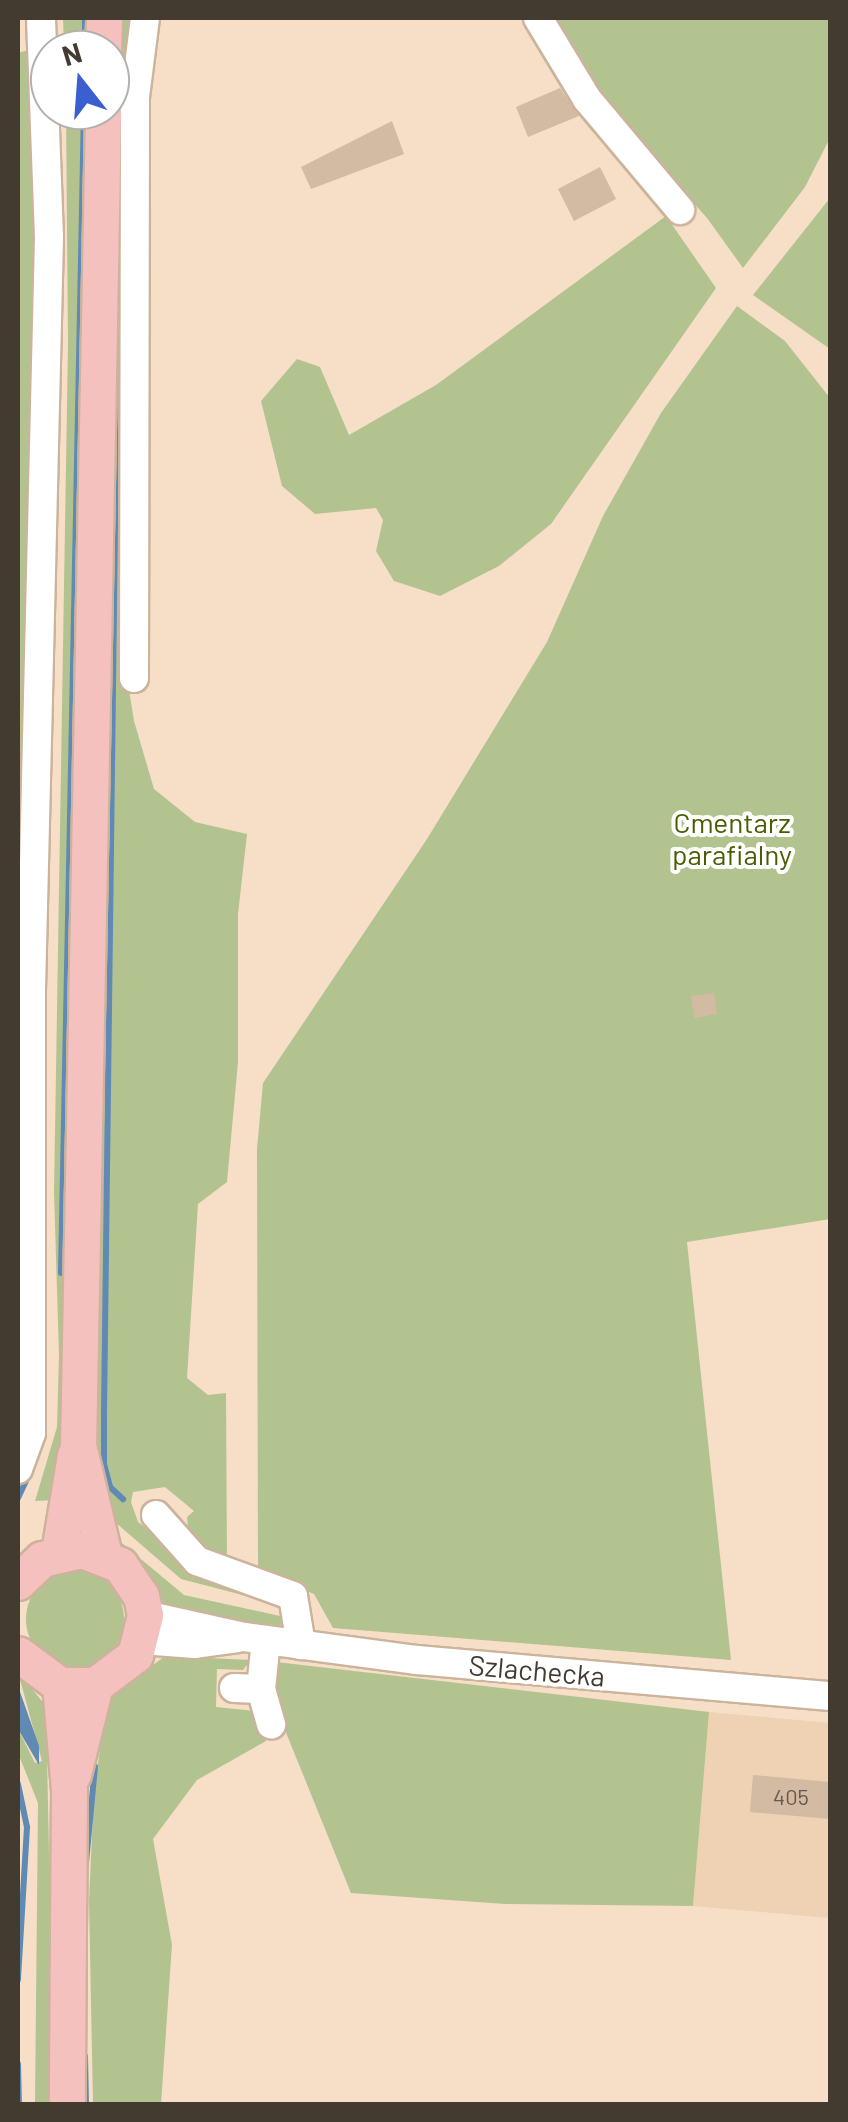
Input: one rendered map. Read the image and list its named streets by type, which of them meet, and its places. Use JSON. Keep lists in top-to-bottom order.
{
  "streets": {
    "street": ["Szlachecka"]
  },
  "parks": ["Cmentarz parafialny"],
  "house_numbers": ["405"],
  "north": "top"
}
